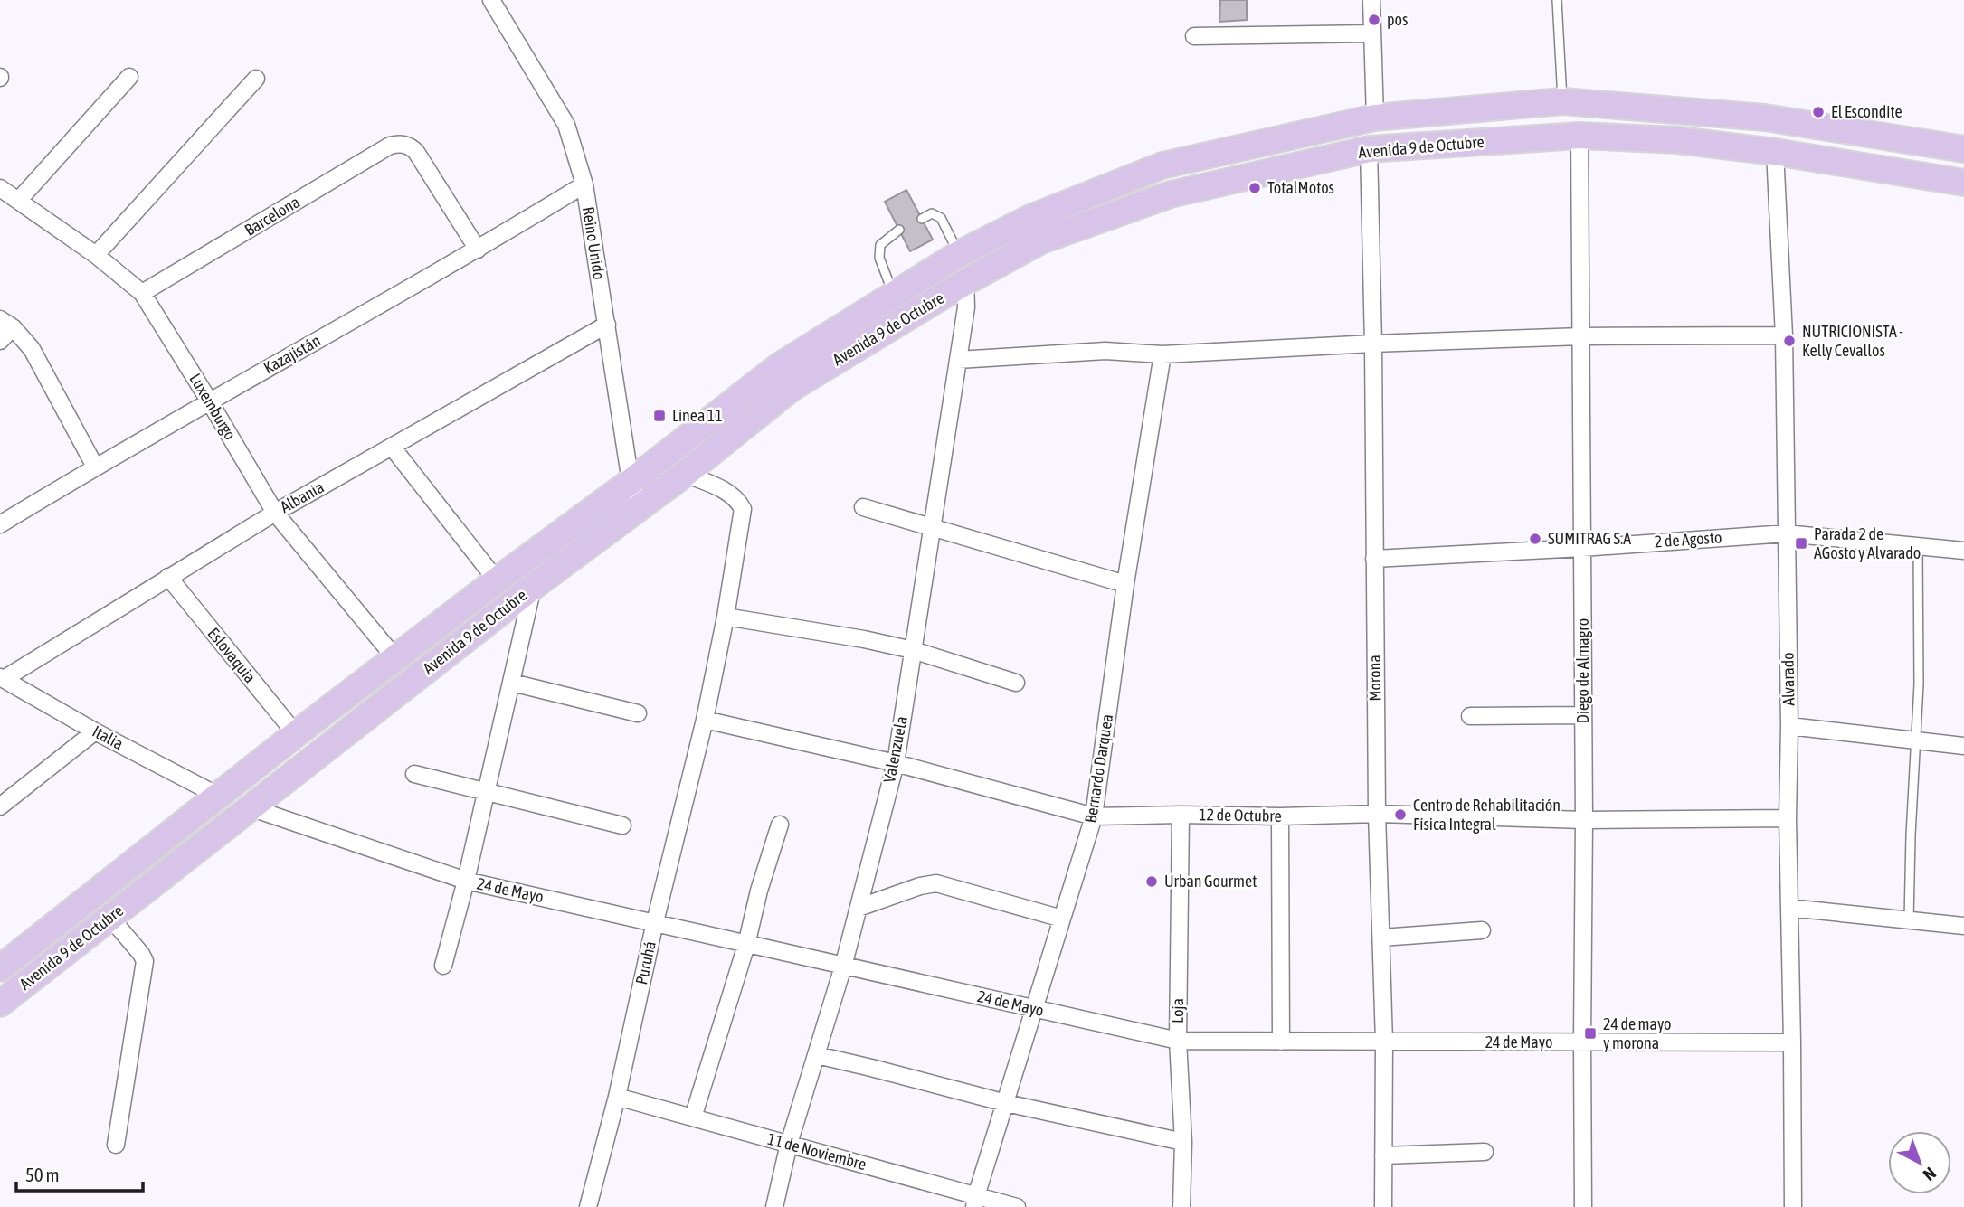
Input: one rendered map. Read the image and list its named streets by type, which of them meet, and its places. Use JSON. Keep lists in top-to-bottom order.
{
  "streets": {
    "main road": ["Avenida 9 de Octubre"],
    "street": [
      "Barcelona",
      "Reino Unido",
      "Kazajistán",
      "Luxemburgo",
      "Albania",
      "2 de Agosto",
      "Eslovaquia",
      "Diego de Almagro",
      "Morona",
      "Alvarado",
      "Italia",
      "Valenzuela",
      "Bernardo Darquea",
      "12 de Octubre",
      "24 de Mayo",
      "Puruhá",
      "Loja",
      "11 de Noviembre"
    ]
  },
  "crossings": [
    ["Avenida 9 de Octubre", "Reino Unido"],
    ["Avenida 9 de Octubre", "Luxemburgo"],
    ["Avenida 9 de Octubre", "Eslovaquia"],
    ["Avenida 9 de Octubre", "Diego de Almagro"],
    ["Avenida 9 de Octubre", "Morona"],
    ["Avenida 9 de Octubre", "Alvarado"],
    ["Avenida 9 de Octubre", "Italia"],
    ["Avenida 9 de Octubre", "Valenzuela"],
    ["Avenida 9 de Octubre", "24 de Mayo"],
    ["Avenida 9 de Octubre", "Puruhá"],
    ["Barcelona", "Kazajistán"],
    ["Barcelona", "Luxemburgo"],
    ["Reino Unido", "Kazajistán"],
    ["Reino Unido", "Albania"],
    ["Kazajistán", "Luxemburgo"],
    ["Luxemburgo", "Albania"],
    ["Albania", "Eslovaquia"],
    ["Albania", "Italia"],
    ["2 de Agosto", "Diego de Almagro"],
    ["2 de Agosto", "Morona"],
    ["2 de Agosto", "Alvarado"],
    ["Diego de Almagro", "12 de Octubre"],
    ["Diego de Almagro", "24 de Mayo"],
    ["Morona", "12 de Octubre"],
    ["Morona", "24 de Mayo"],
    ["Alvarado", "12 de Octubre"],
    ["Alvarado", "24 de Mayo"],
    ["Valenzuela", "12 de Octubre"],
    ["Valenzuela", "24 de Mayo"],
    ["Valenzuela", "11 de Noviembre"],
    ["Bernardo Darquea", "12 de Octubre"],
    ["Bernardo Darquea", "24 de Mayo"],
    ["Bernardo Darquea", "11 de Noviembre"],
    ["12 de Octubre", "Puruhá"],
    ["12 de Octubre", "Loja"],
    ["24 de Mayo", "Puruhá"],
    ["24 de Mayo", "Loja"],
    ["Puruhá", "11 de Noviembre"]
  ],
  "places": {
    "other": [
      "pos",
      "El Escondite",
      "TotalMotos",
      "NUTRICIONISTA - Kelly Cevallos",
      "SUMITRAG S.A",
      "Centro de Rehabilitación Física Integral",
      "Urban Gourmet"
    ],
    "transit": ["Linea 11", "Parada 2 de AGosto y Alvarado", "24 de mayo y morona"]
  },
  "scale_bar": "50 m",
  "north": "bottom right"
}
